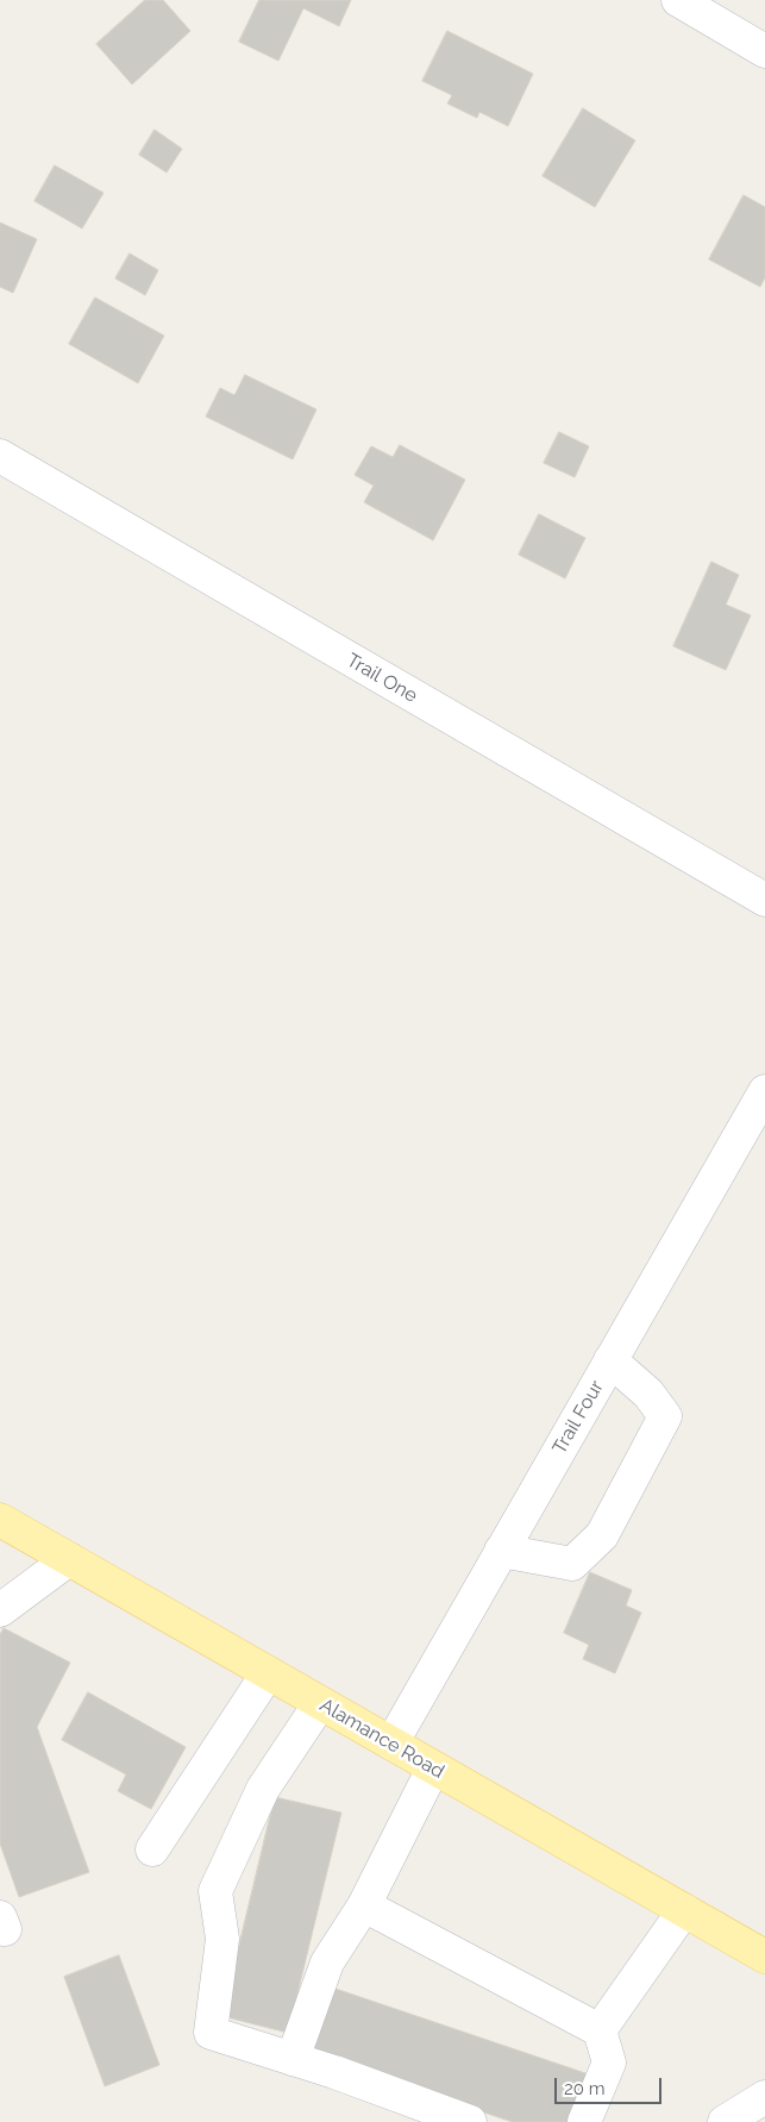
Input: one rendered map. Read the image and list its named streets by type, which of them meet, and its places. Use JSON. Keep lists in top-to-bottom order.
{
  "streets": {
    "main road": ["Alamance Road"],
    "street": ["Trail One", "Trail Four"]
  },
  "crossings": [
    ["Trail Four", "Alamance Road"]
  ],
  "scale_bar": "20 m"
}
